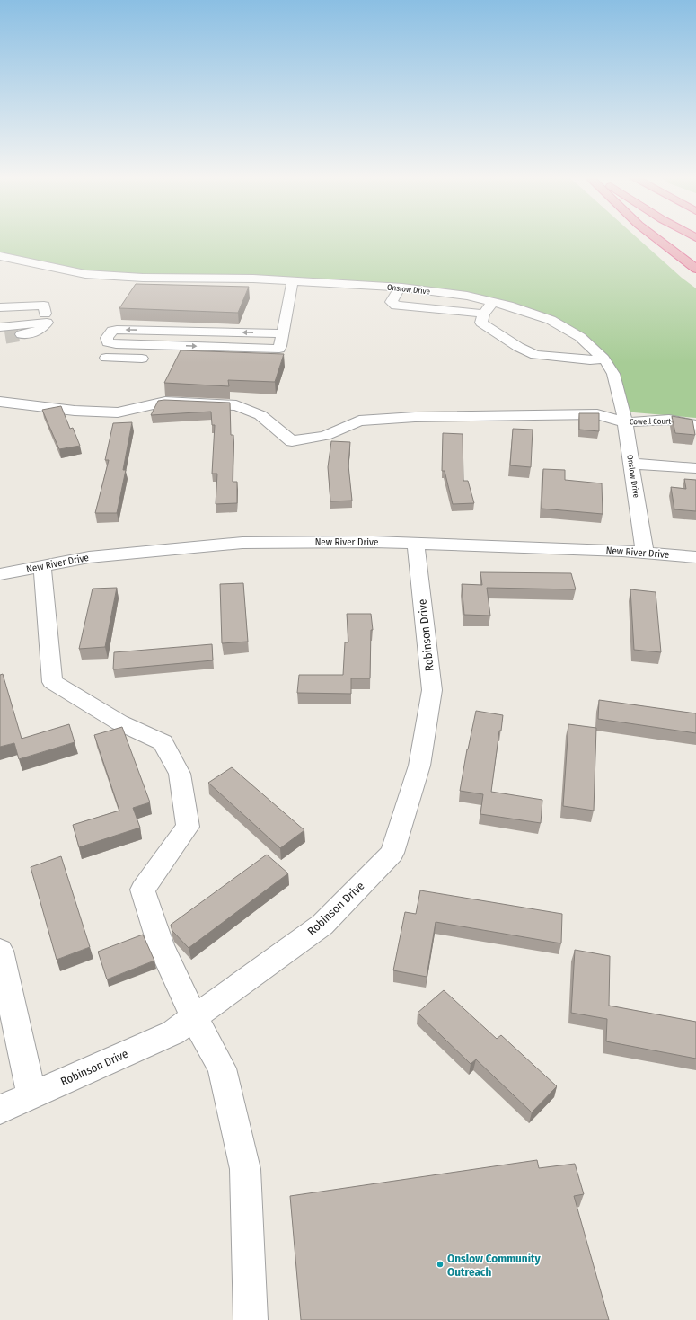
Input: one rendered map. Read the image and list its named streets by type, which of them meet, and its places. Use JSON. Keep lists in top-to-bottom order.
{
  "streets": {
    "street": [
      "Onslow Drive",
      "Cowell Court",
      "New River Drive",
      "Robinson Drive"
    ]
  },
  "crossings": [
    ["Onslow Drive", "Cowell Court"],
    ["Onslow Drive", "New River Drive"],
    ["New River Drive", "Robinson Drive"]
  ],
  "places": ["Onslow Community Outreach"]
}
